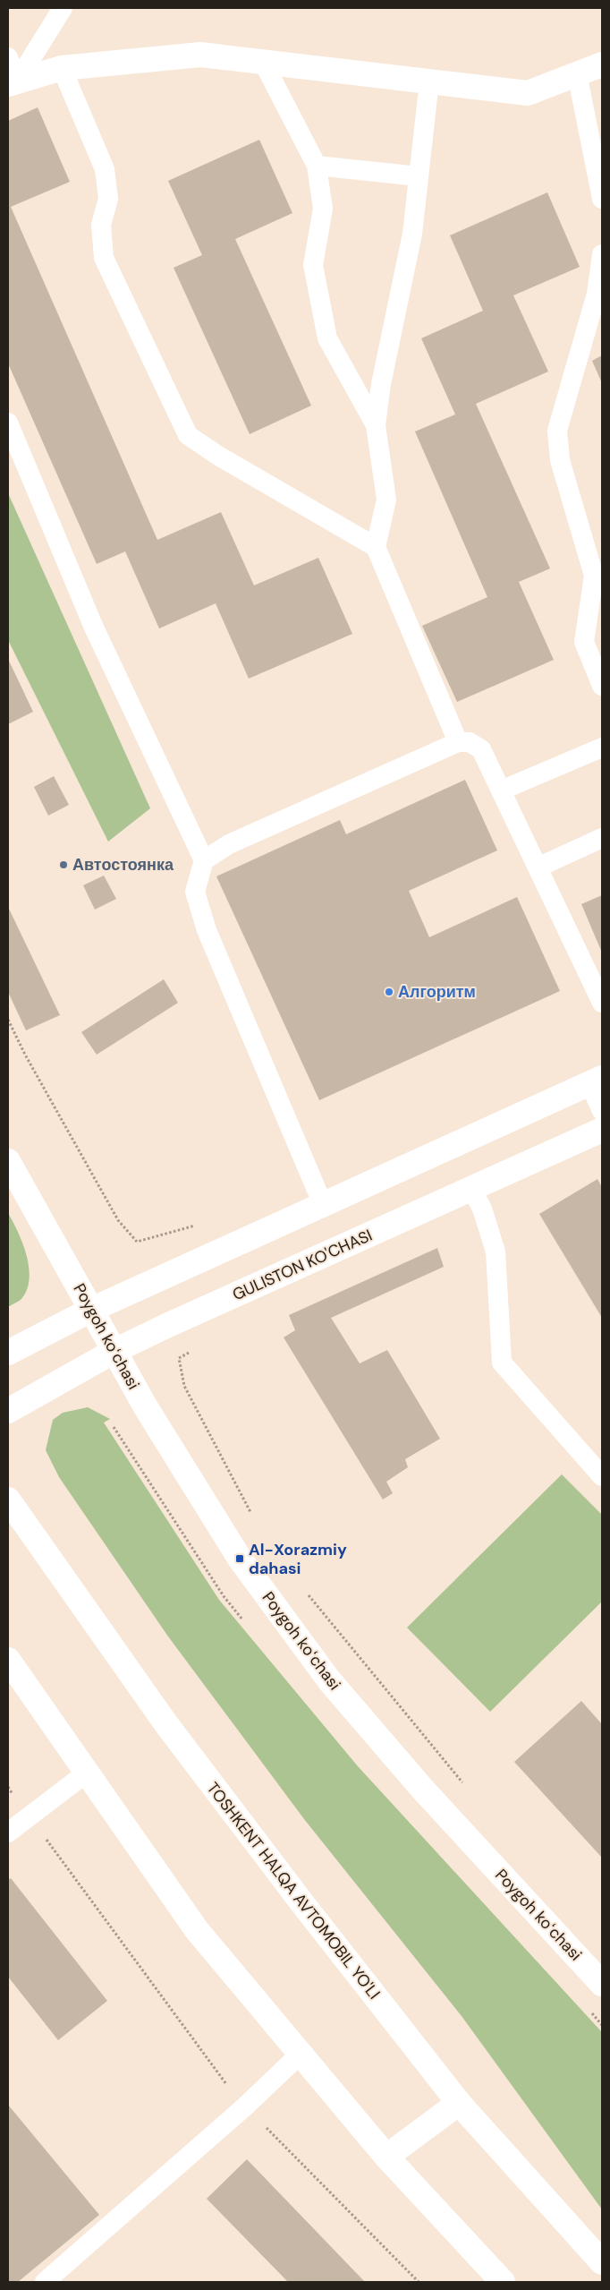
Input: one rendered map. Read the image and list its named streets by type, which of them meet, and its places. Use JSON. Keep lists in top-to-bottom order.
{
  "streets": {
    "main road": ["GULISTON KO'CHASI", "Poygoh koʻchasi", "TOSHKENT HALQA AVTOMOBIL YO'LI"]
  },
  "crossings": [
    ["GULISTON KO'CHASI", "Poygoh koʻchasi"]
  ],
  "places": {
    "other": ["Автостоянка", "Алгоритм"],
    "transit": ["Al-Xorazmiy dahasi"]
  }
}
